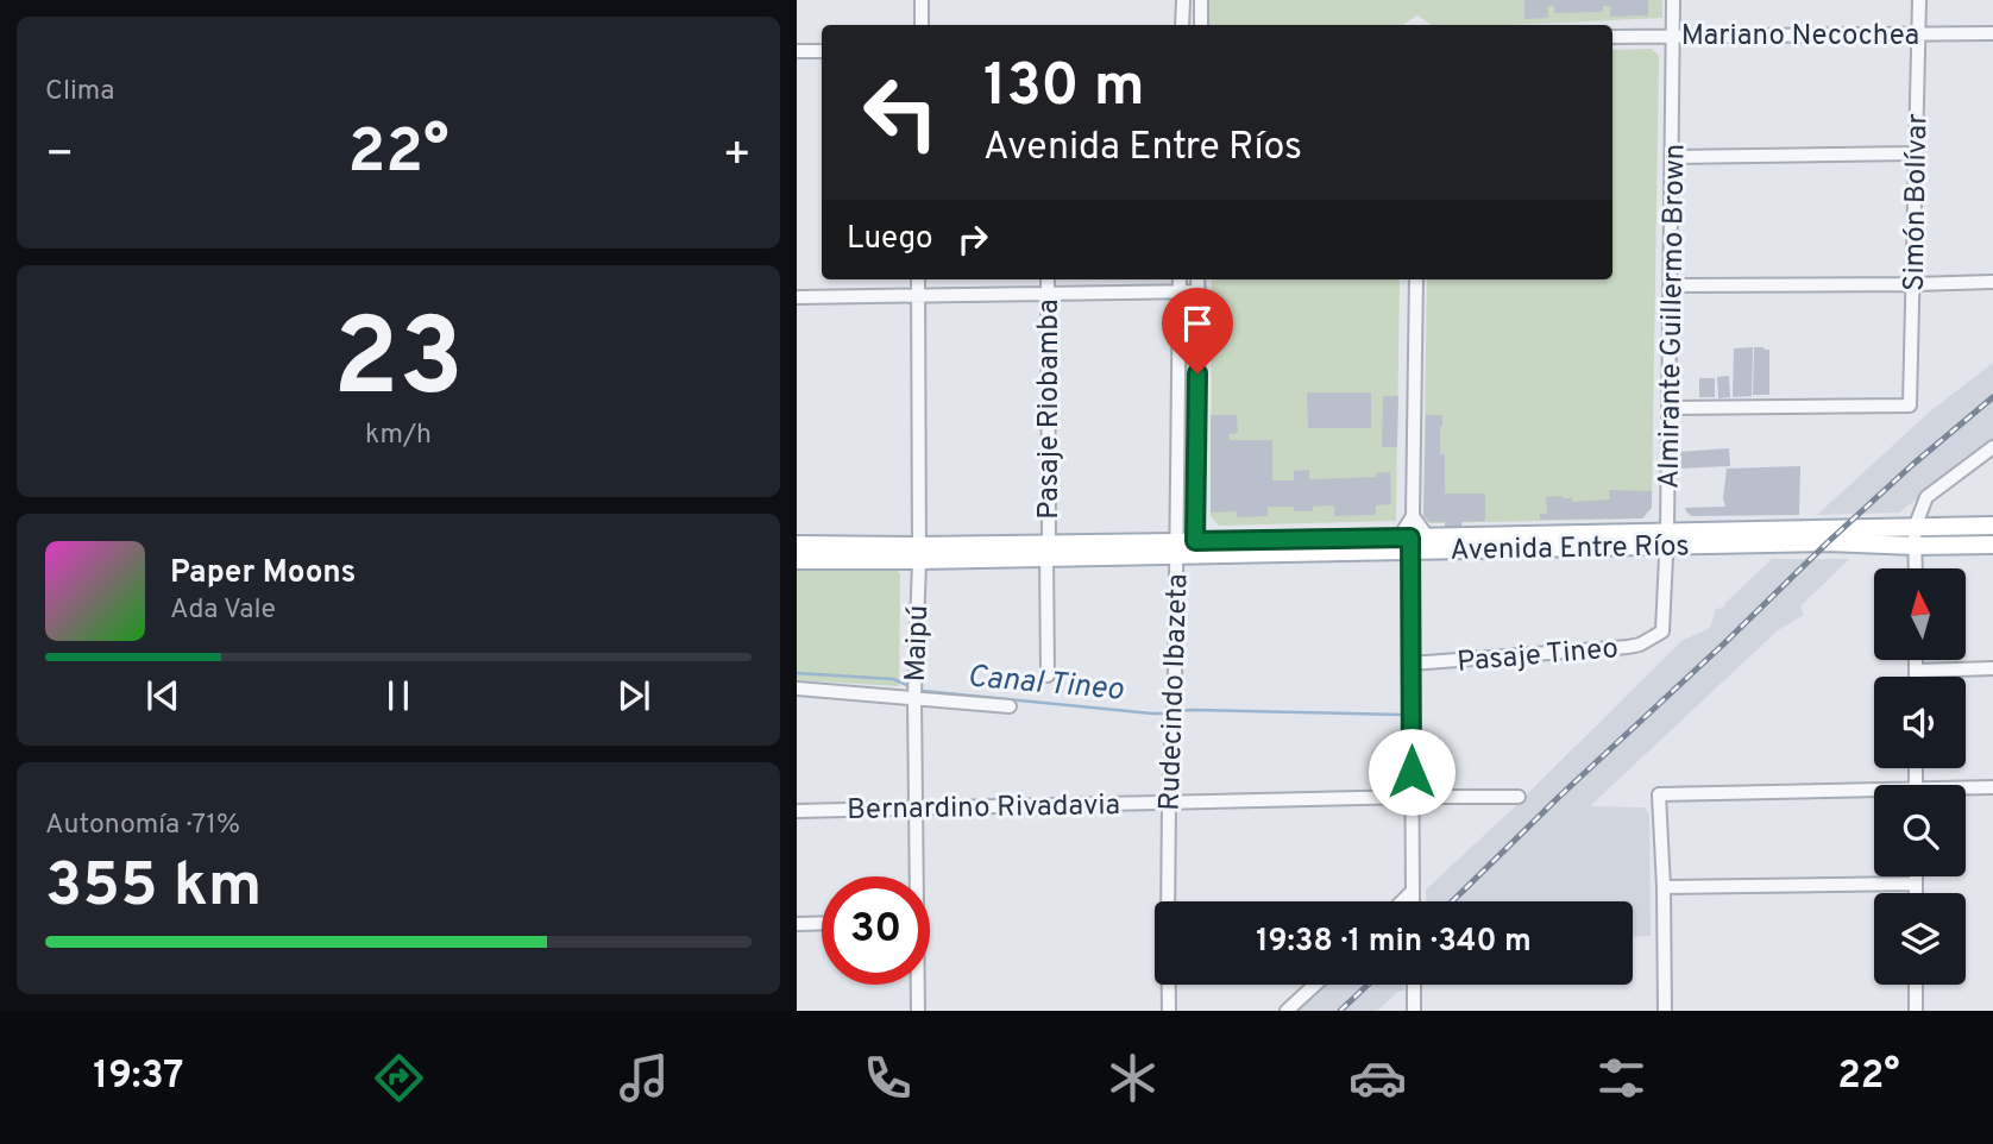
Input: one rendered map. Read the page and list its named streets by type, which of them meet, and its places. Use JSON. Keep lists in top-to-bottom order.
{
  "streets": {
    "main road": ["Avenida Entre Ríos"],
    "street": [
      "Mariano Necochea",
      "Simón Bolívar",
      "Almirante Guillermo Brown",
      "Pasaje Riobamba",
      "Maipú",
      "Pasaje Tineo",
      "Rudecindo Ibazeta",
      "Bernardino Rivadavia"
    ]
  },
  "crossings": [
    ["Mariano Necochea", "Simón Bolívar"],
    ["Mariano Necochea", "Almirante Guillermo Brown"],
    ["Simón Bolívar", "Almirante Guillermo Brown"],
    ["Almirante Guillermo Brown", "Avenida Entre Ríos"],
    ["Almirante Guillermo Brown", "Pasaje Tineo"],
    ["Pasaje Riobamba", "Avenida Entre Ríos"],
    ["Avenida Entre Ríos", "Maipú"],
    ["Avenida Entre Ríos", "Rudecindo Ibazeta"],
    ["Maipú", "Bernardino Rivadavia"],
    ["Rudecindo Ibazeta", "Bernardino Rivadavia"]
  ],
  "water": ["Canal Tineo"],
  "north": "top",
  "page": {
    "tile": [
      "Clima",
      ["23", "km/h"],
      ["Autonomía · 71%", "355 km"]
    ],
    "turn": ["130 m", "Avenida Entre Ríos"],
    "heat": ["−", "22°", "+"],
    "then": "Luego",
    "song": ["Paper Moons", "Ada Vale"],
    "limit": "30",
    "trip": "19:38 · 1 min · 340 m",
    "tabs": ["19:37", "22°"]
  }
}
